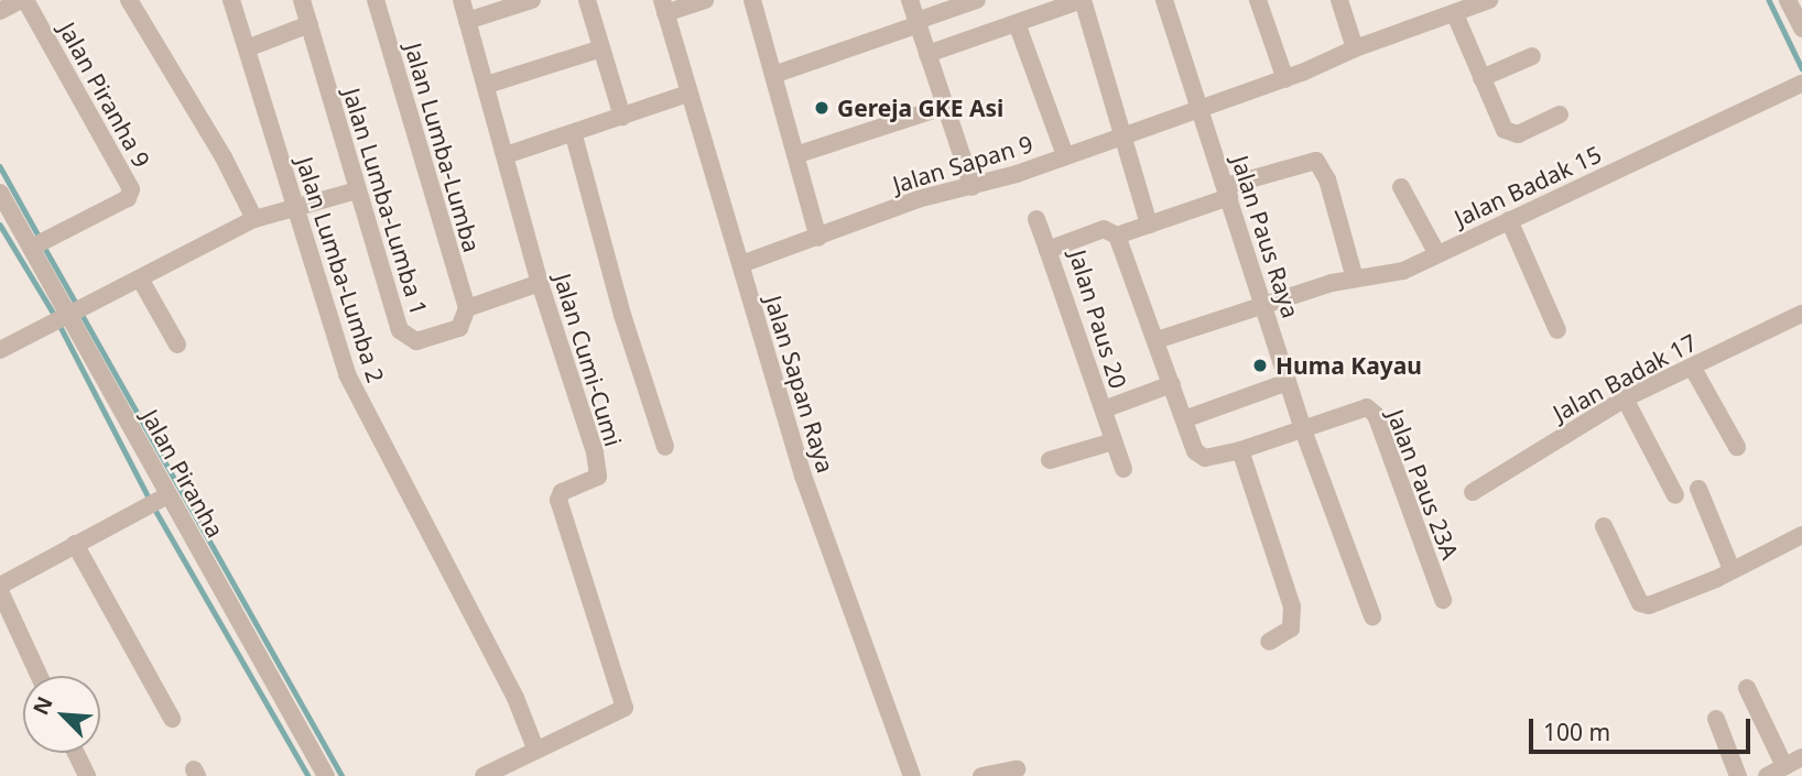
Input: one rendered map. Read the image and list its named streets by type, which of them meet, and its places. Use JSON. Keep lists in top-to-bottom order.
{
  "streets": {
    "street": [
      "Jalan Piranha 9",
      "Jalan Lumba-Lumba",
      "Jalan Sapan 9",
      "Jalan Badak 15",
      "Jalan Lumba-Lumba 1",
      "Jalan Paus Raya",
      "Jalan Lumba-Lumba 2",
      "Jalan Paus 20",
      "Jalan Cumi-Cumi",
      "Jalan Badak 17",
      "Jalan Sapan Raya",
      "Jalan Piranha",
      "Jalan Paus 23A"
    ]
  },
  "crossings": [
    ["Jalan Piranha 9", "Jalan Piranha"],
    ["Jalan Lumba-Lumba", "Jalan Lumba-Lumba 1"],
    ["Jalan Sapan 9", "Jalan Paus Raya"],
    ["Jalan Sapan 9", "Jalan Sapan Raya"],
    ["Jalan Badak 15", "Jalan Paus Raya"],
    ["Jalan Badak 15", "Jalan Paus 20"],
    ["Jalan Paus Raya", "Jalan Paus 20"],
    ["Jalan Paus Raya", "Jalan Paus 23A"],
    ["Jalan Lumba-Lumba 2", "Jalan Cumi-Cumi"],
    ["Jalan Paus 20", "Jalan Paus 23A"]
  ],
  "places": ["Gereja GKE Asi", "Huma Kayau"],
  "scale_bar": "100 m",
  "north": "top left"
}
